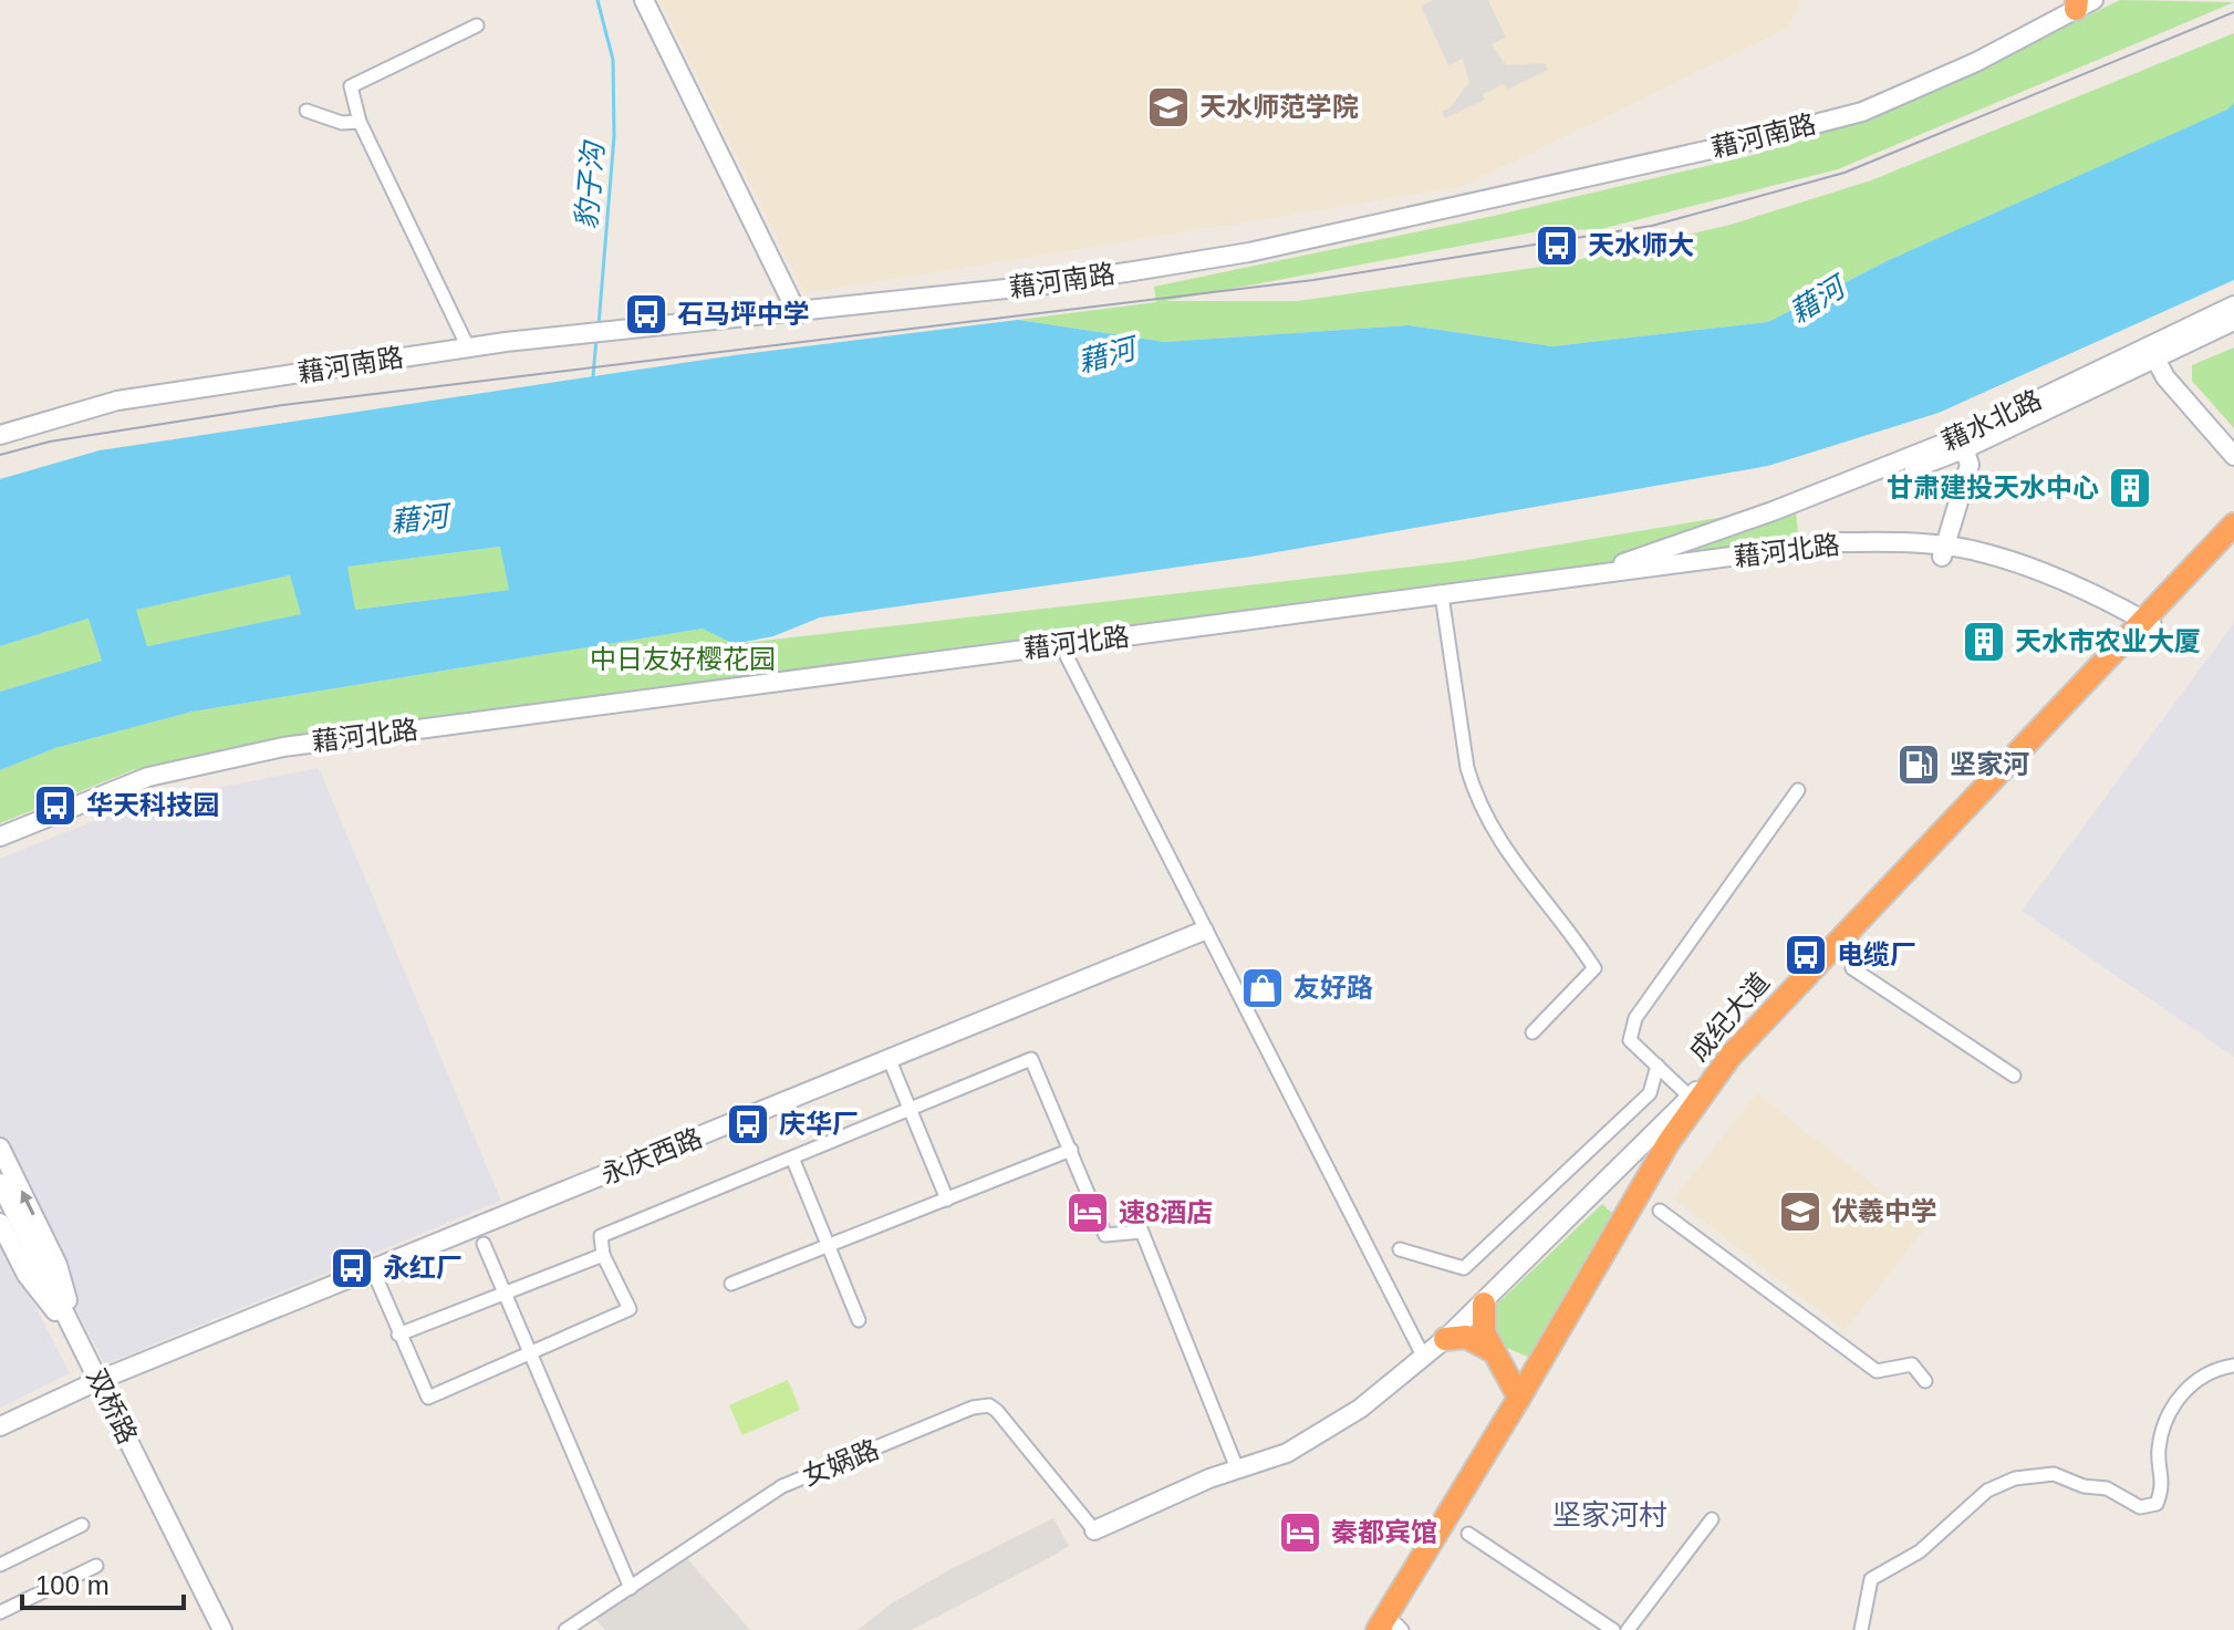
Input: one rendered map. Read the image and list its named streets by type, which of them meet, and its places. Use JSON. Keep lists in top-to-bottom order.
{
  "streets": {
    "highway": ["成纪大道"],
    "main road": [
      "藉河南路",
      "藉水北路",
      "藉河北路",
      "永庆西路",
      "双桥路"
    ],
    "street": ["女娲路"]
  },
  "crossings": [
    ["藉水北路", "藉河北路"],
    ["藉河北路", "成纪大道"],
    ["永庆西路", "双桥路"]
  ],
  "districts": ["坚家河村"],
  "water": ["豹子沟", "藉河"],
  "parks": ["中日友好樱花园"],
  "places": {
    "school or university": ["天水师范学院", "伏羲中学"],
    "bus stop": [
      "天水师大",
      "石马坪中学",
      "华天科技园",
      "电缆厂",
      "庆华厂",
      "永红厂"
    ],
    "building": ["甘肃建投天水中心", "天水市农业大厦"],
    "fuel station": ["坚家河"],
    "shop": ["友好路"],
    "hotel": ["速8酒店", "秦都宾馆"]
  },
  "scale_bar": "100 m"
}
